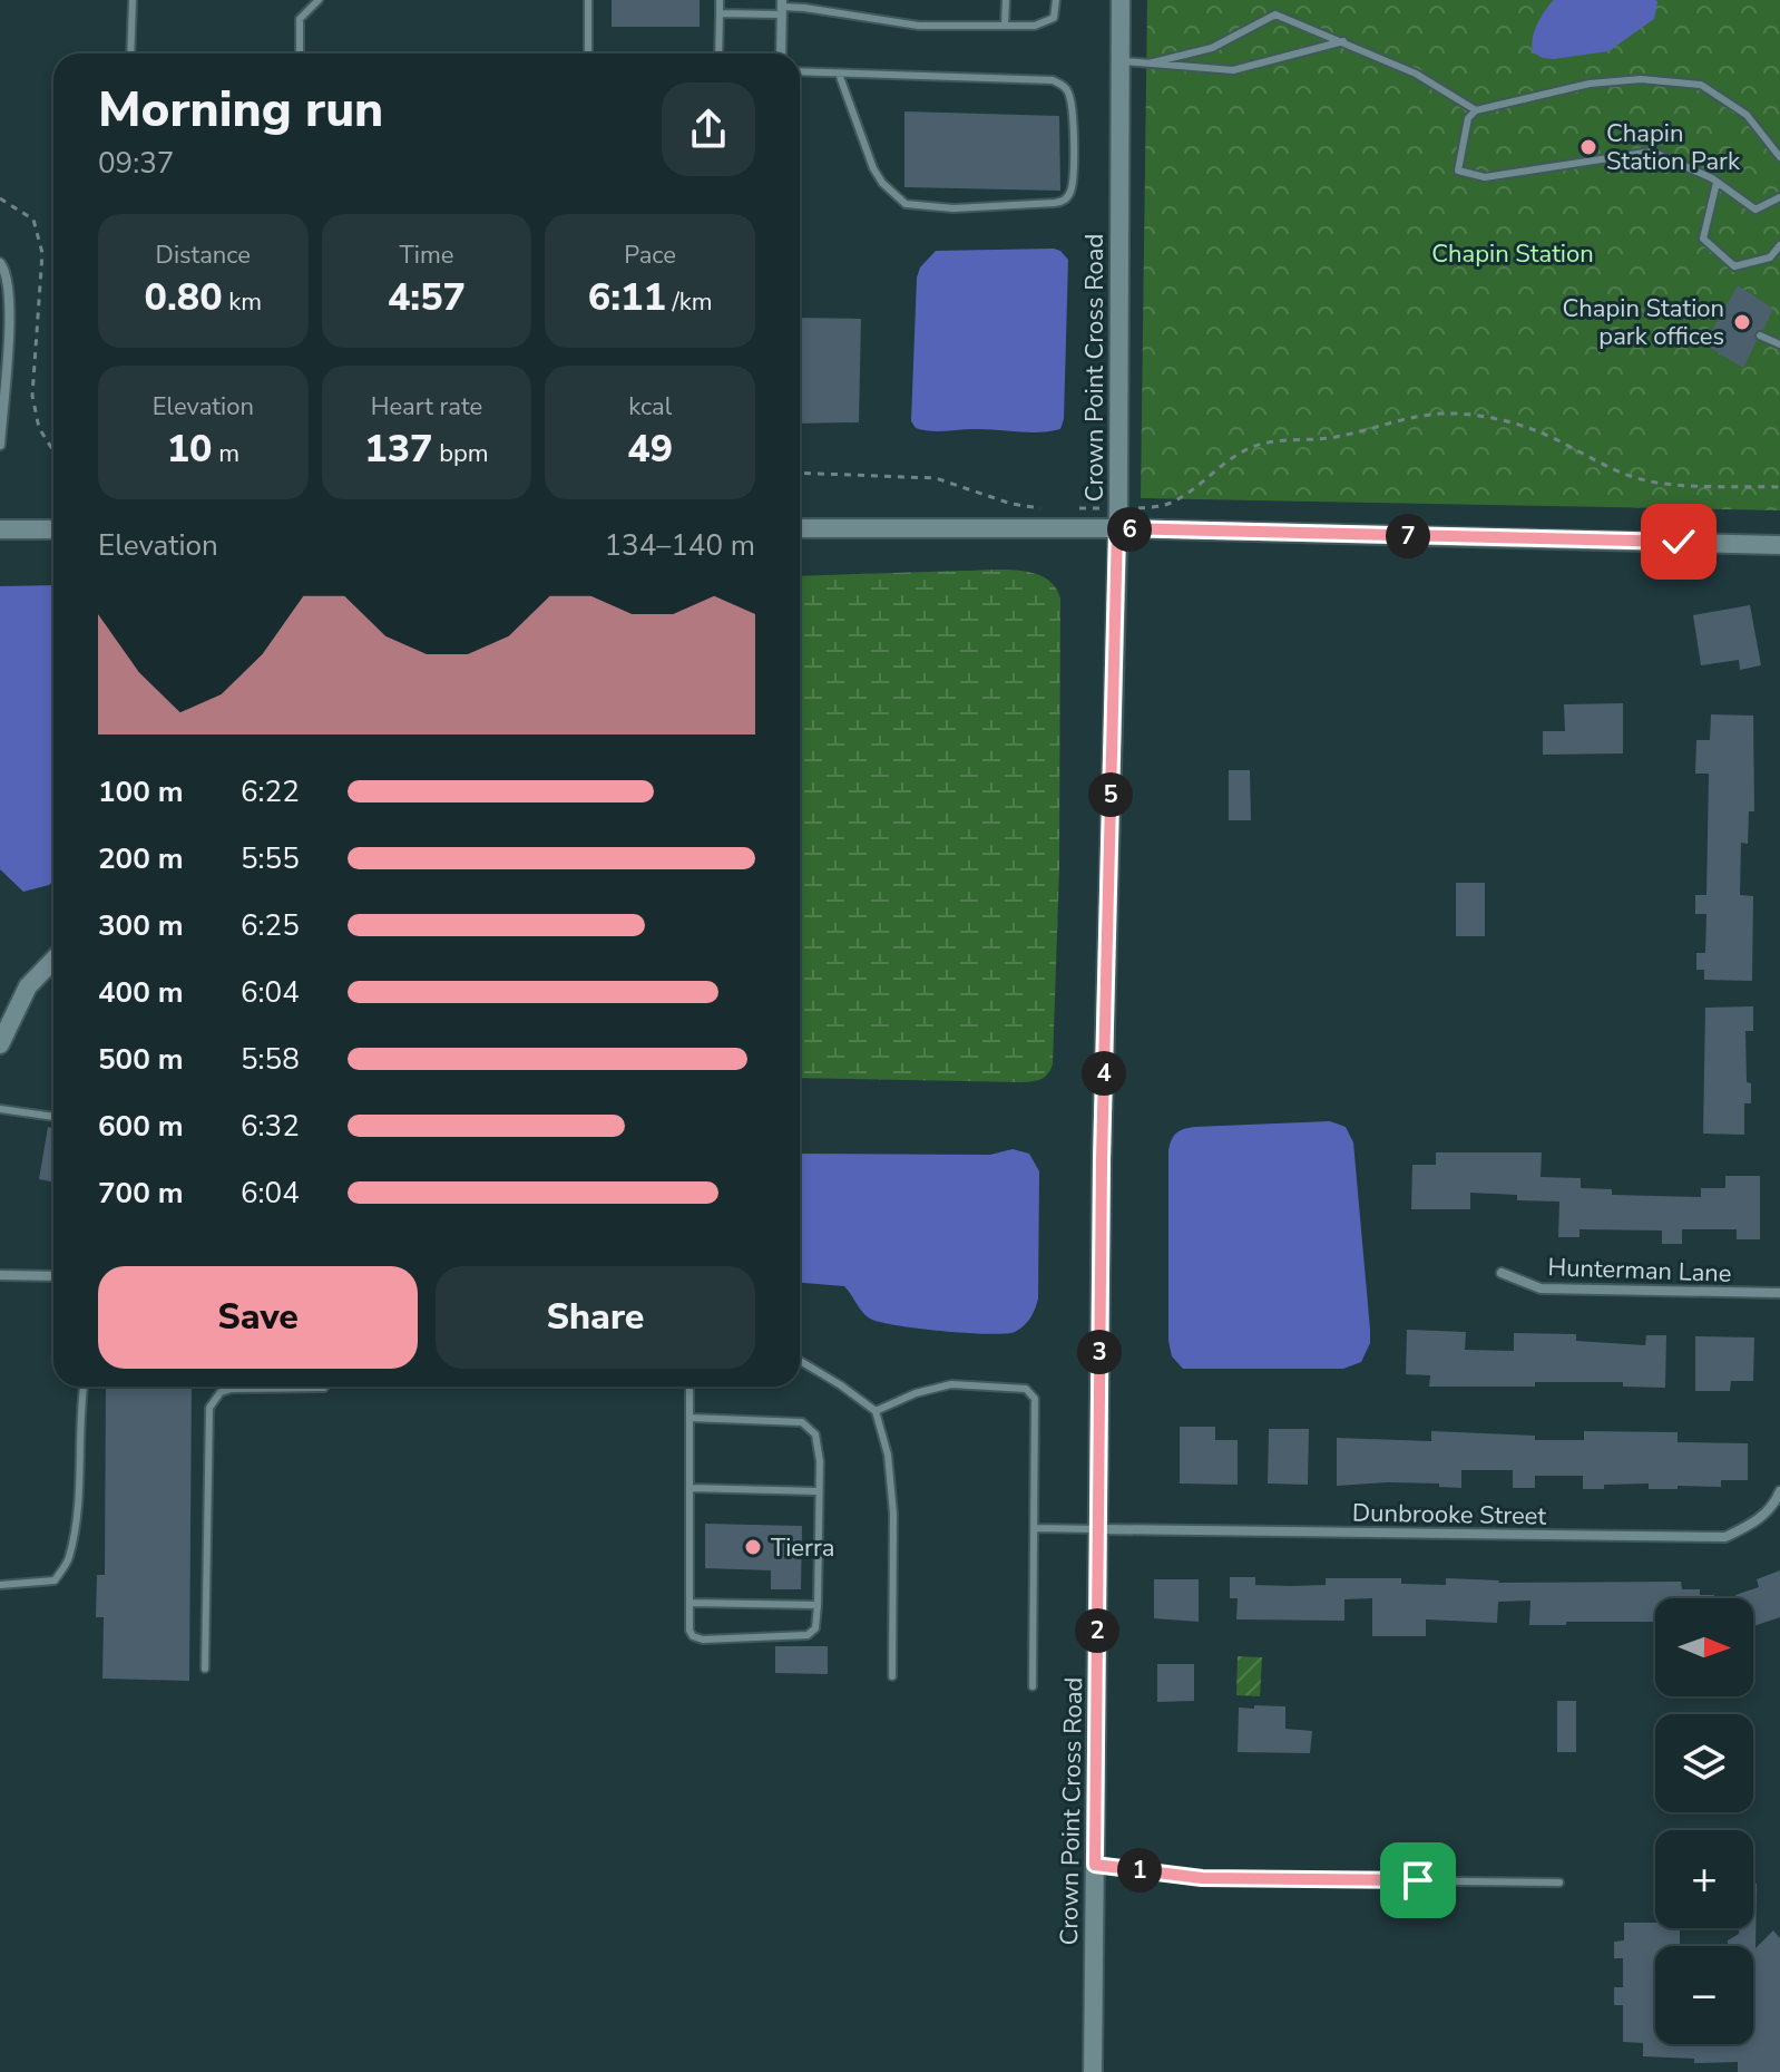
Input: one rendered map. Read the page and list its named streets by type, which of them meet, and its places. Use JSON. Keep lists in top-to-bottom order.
{
  "streets": {
    "street": ["Crown Point Cross Road", "Hunterman Lane", "Dunbrooke Street"]
  },
  "crossings": [
    ["Crown Point Cross Road", "Dunbrooke Street"]
  ],
  "parks": ["Chapin Station"],
  "places": ["Chapin Station Park", "Chapin Station park offices", "Tierra"],
  "north": "right",
  "page": {
    "heading": ["Morning run", "09:37"],
    "stats": [
      ["Distance", "0.80 km"],
      ["Time", "4:57"],
      ["Pace", "6:11 /km"],
      ["Elevation", "10 m"],
      ["Heart rate", "137 bpm"],
      ["kcal", "49"]
    ],
    "pins": [
      "6",
      "7",
      "5",
      "4",
      "3",
      "2",
      "1"
    ],
    "chart": ["Elevation", "134–140 m"],
    "list": [
      {
        "name": "100 m",
        "note": "6:22"
      },
      {
        "name": "200 m",
        "note": "5:55"
      },
      {
        "name": "300 m",
        "note": "6:25"
      },
      {
        "name": "400 m",
        "note": "6:04"
      },
      {
        "name": "500 m",
        "note": "5:58"
      },
      {
        "name": "600 m",
        "note": "6:32"
      },
      {
        "name": "700 m",
        "note": "6:04"
      }
    ],
    "buttons": ["Save", "Share"],
    "map_buttons": ["+", "−"]
  }
}
